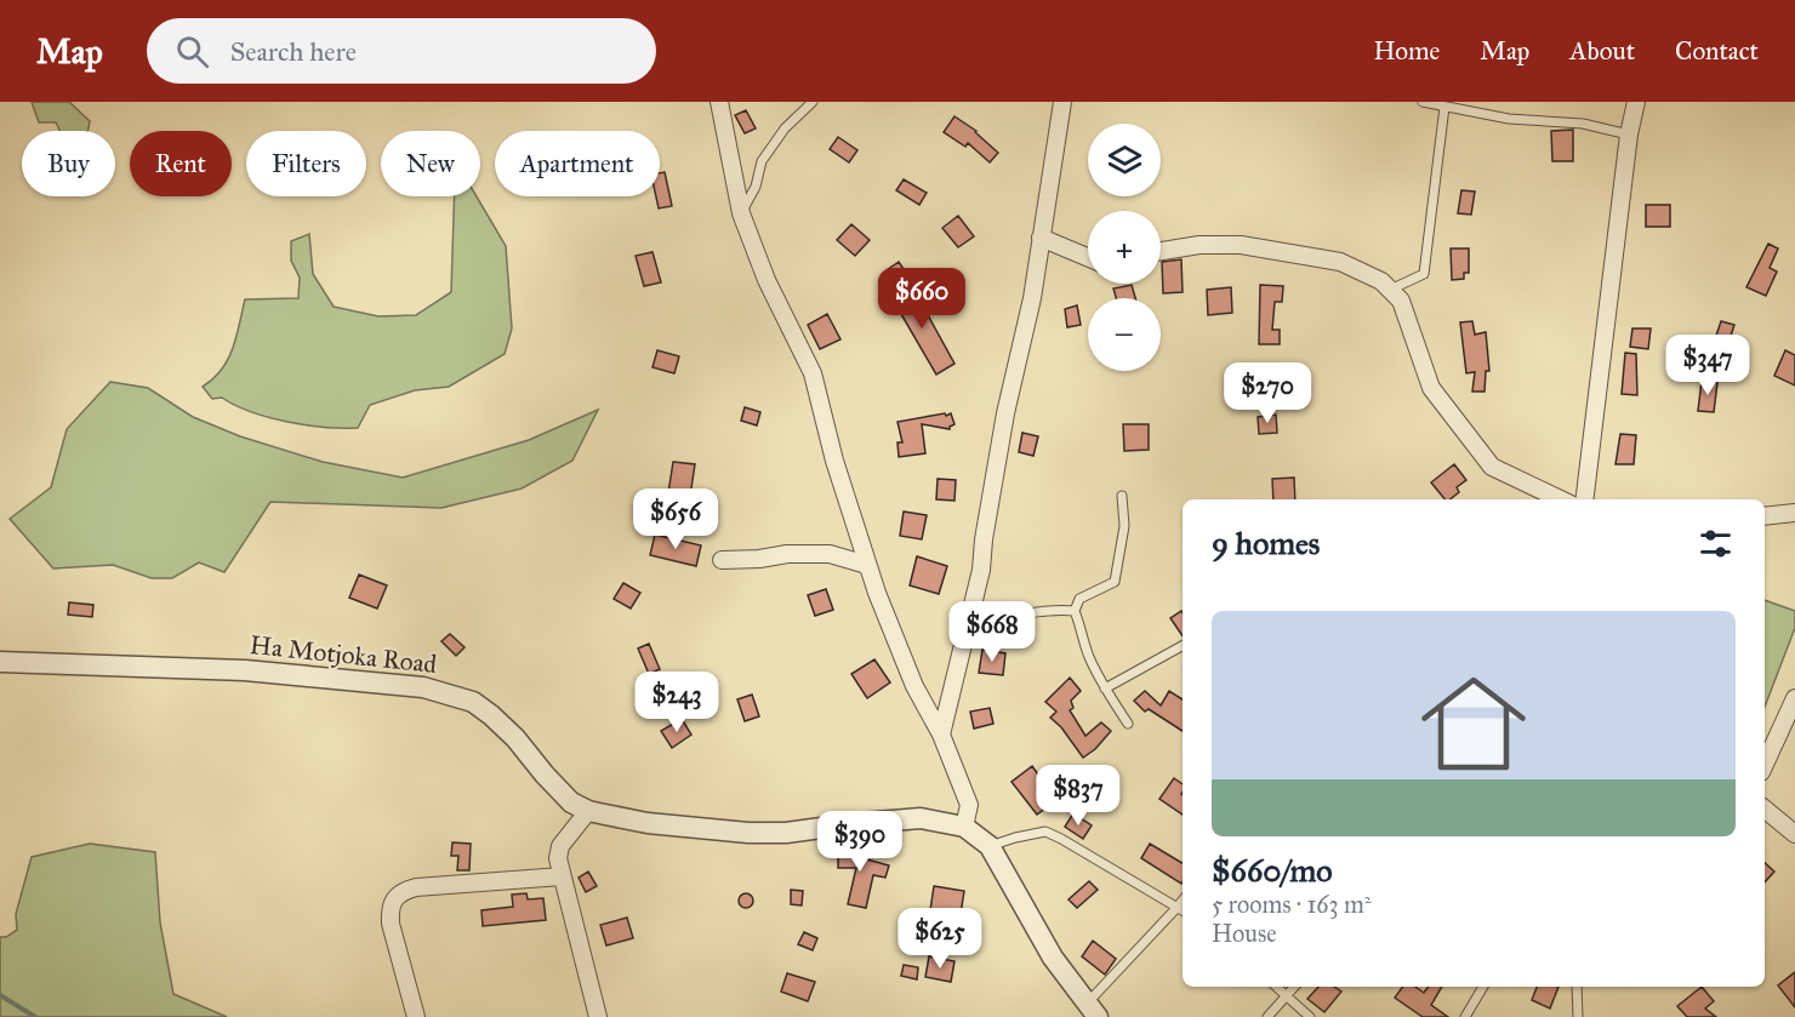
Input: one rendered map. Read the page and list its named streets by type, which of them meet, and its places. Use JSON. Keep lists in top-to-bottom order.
{
  "streets": {
    "street": ["Ha Motjoka Road"]
  },
  "page": {
    "header": "Map",
    "search": "Search here",
    "nav": [
      "Home",
      "Map",
      "About",
      "Contact"
    ],
    "map_buttons": ["+", "−"],
    "chip": [
      "Buy",
      "Rent",
      "Filters",
      "New",
      "Apartment"
    ],
    "price": [
      "$660",
      "$347",
      "$270",
      "$656",
      "$668",
      "$243",
      "$837",
      "$390",
      "$625"
    ],
    "heading": "9 homes",
    "list": [
      {
        "name": "$660/mo",
        "note": "5 rooms · 163 m² · House"
      }
    ]
  }
}
